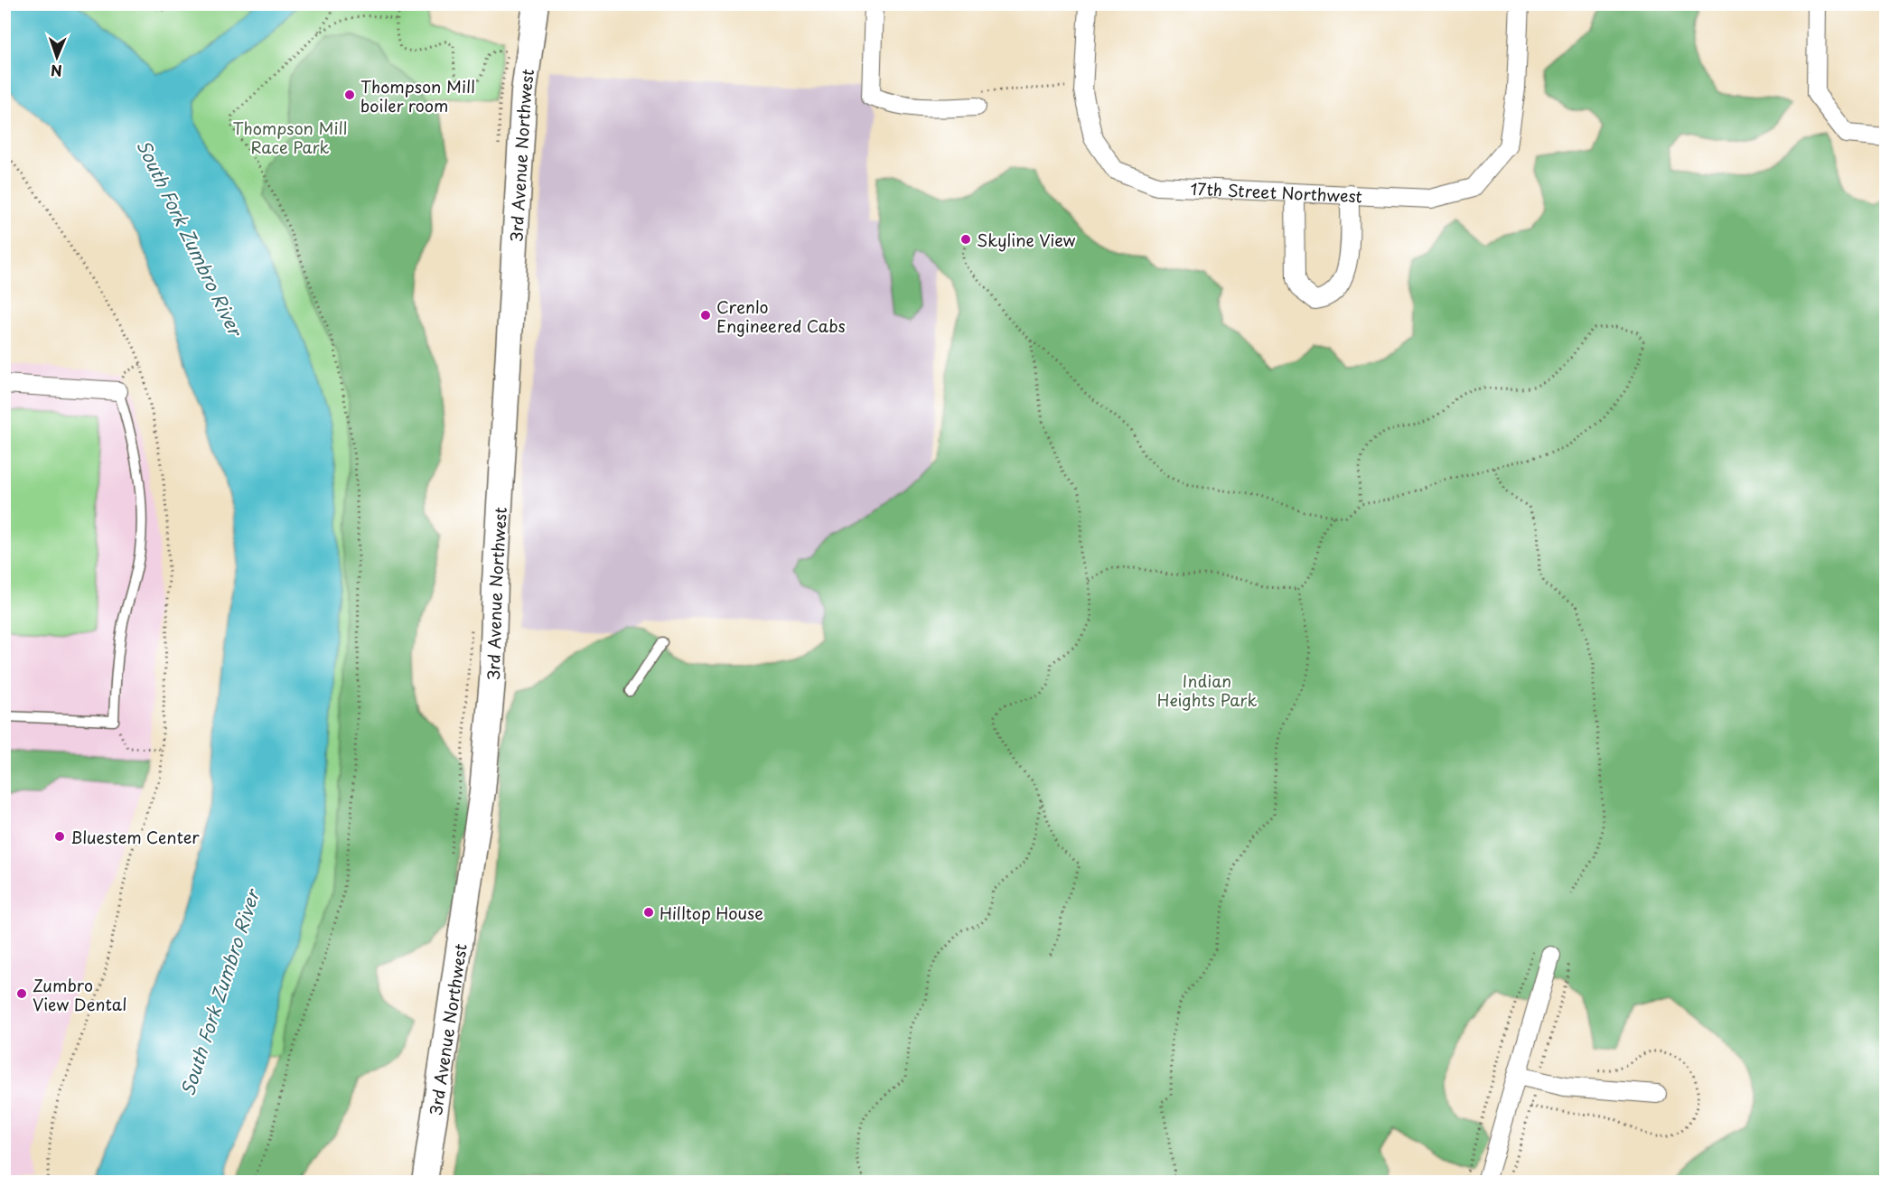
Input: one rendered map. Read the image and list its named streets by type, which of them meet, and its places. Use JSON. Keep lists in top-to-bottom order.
{
  "streets": {
    "main road": ["3rd Avenue Northwest"],
    "street": ["17th Street Northwest"]
  },
  "water": ["South Fork Zumbro River"],
  "parks": ["Thompson Mill Race Park", "Indian Heights Park"],
  "places": [
    "Thompson Mill boiler room",
    "Skyline View",
    "Crenlo Engineered Cabs",
    "Bluestem Center",
    "Hilltop House",
    "Zumbro View Dental"
  ],
  "north": "bottom"
}
